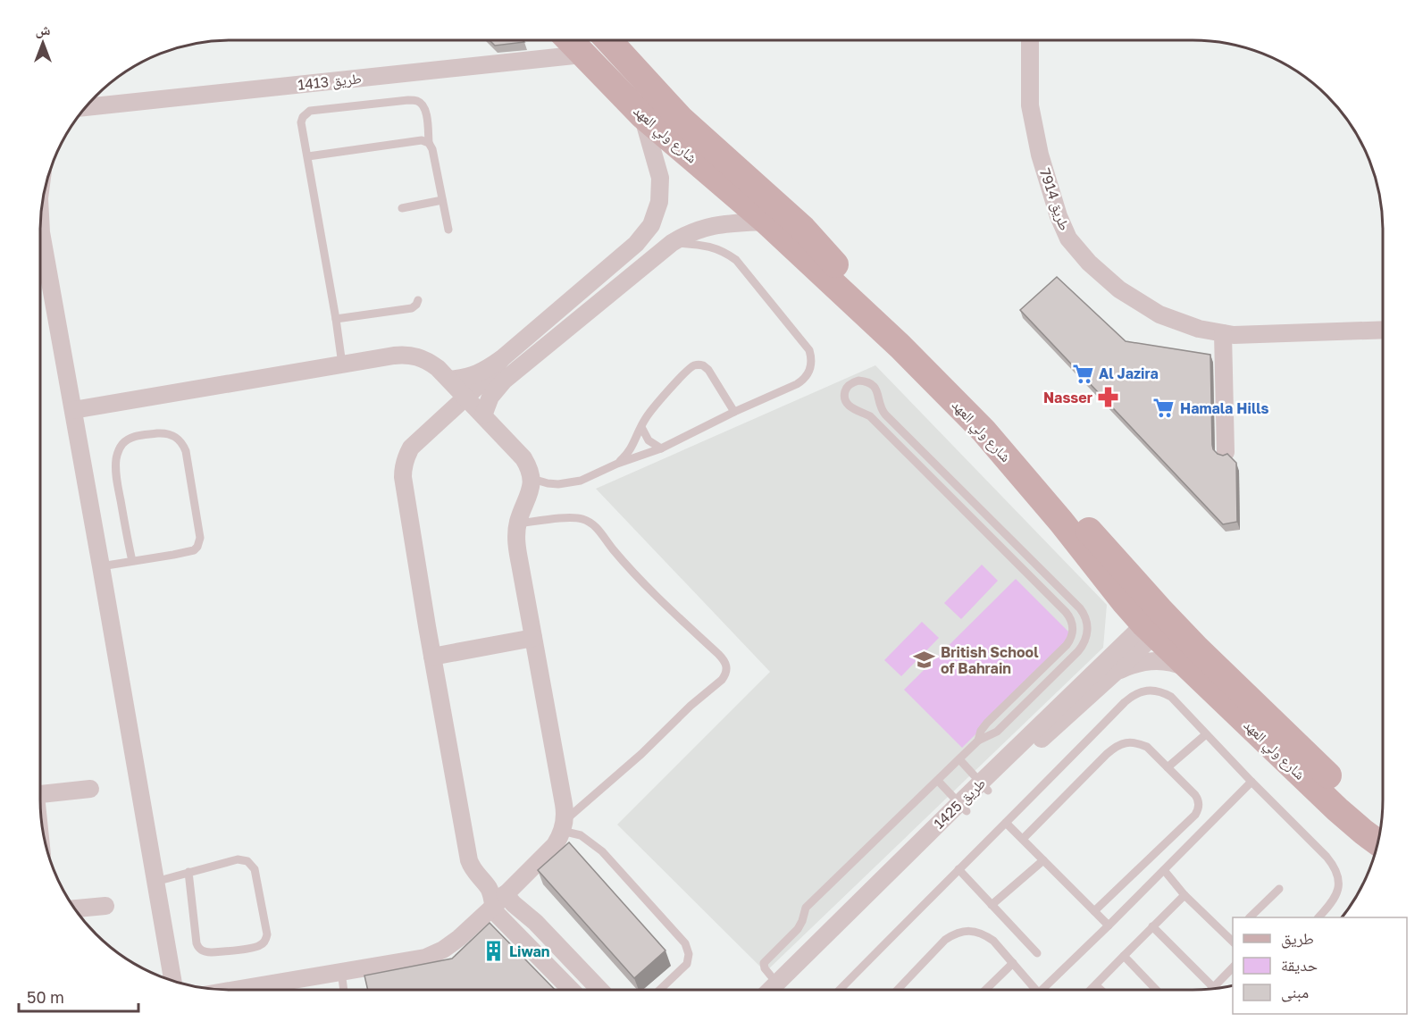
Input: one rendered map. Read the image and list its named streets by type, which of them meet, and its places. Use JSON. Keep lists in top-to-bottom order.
{
  "streets": {
    "main road": ["شارع ولي العهد"],
    "street": ["طريق 1413", "طريق 7914", "طريق 1425"]
  },
  "crossings": [
    ["طريق 1413", "شارع ولي العهد"],
    ["شارع ولي العهد", "طريق 1425"]
  ],
  "places": {
    "supermarket": ["Al Jazira", "Hamala Hills"],
    "pharmacy": ["Nasser"],
    "school or university": ["British School of Bahrain"],
    "building": ["Liwan"]
  },
  "legend": ["طريق", "حديقة", "مبنى"],
  "scale_bar": "50 m",
  "north": "top"
}
